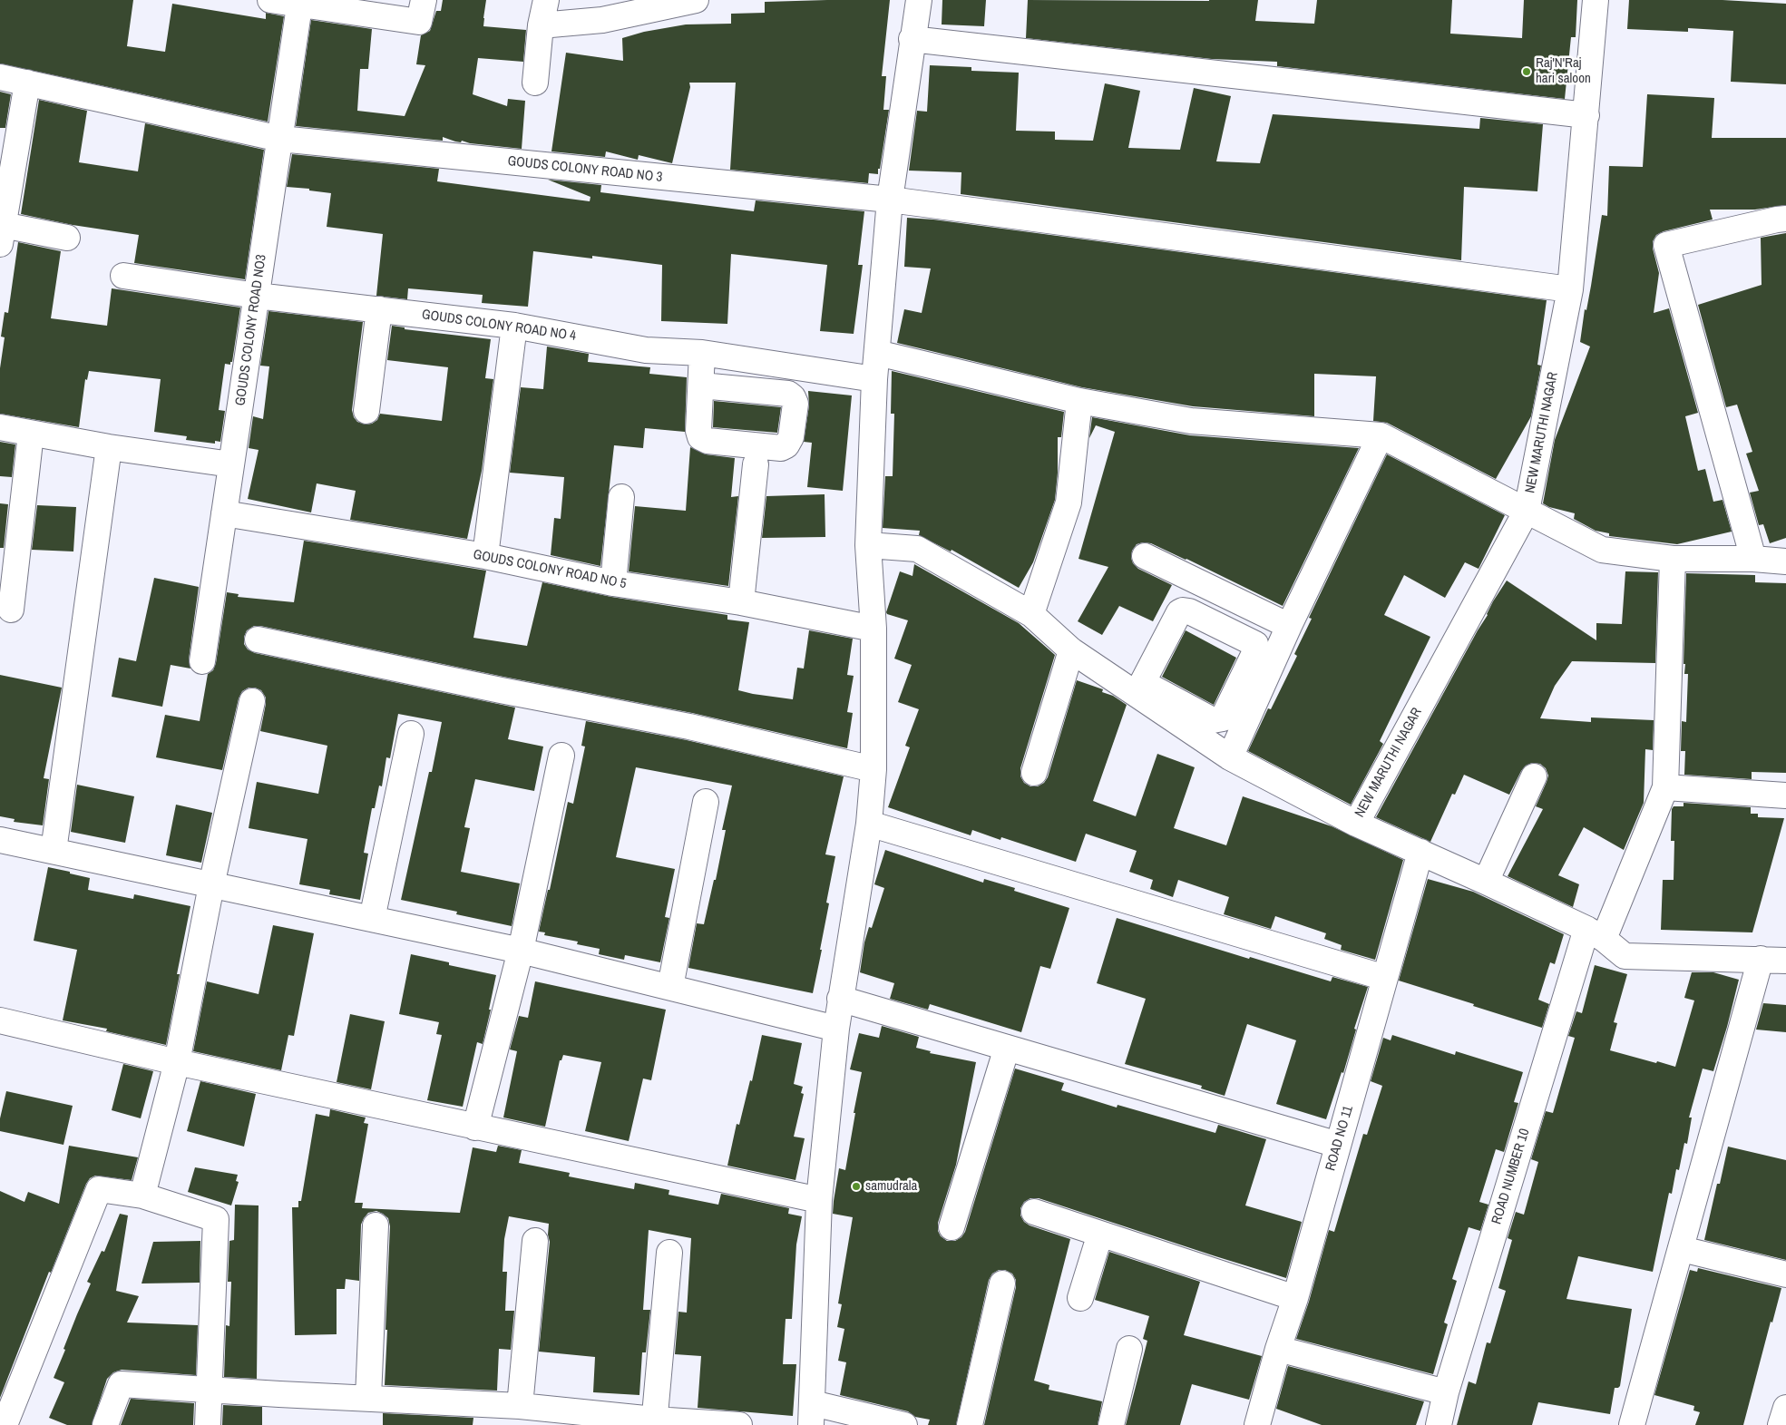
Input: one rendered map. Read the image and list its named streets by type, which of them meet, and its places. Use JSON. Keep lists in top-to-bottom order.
{
  "streets": {
    "street": [
      "GOUDS COLONY ROAD NO 3",
      "GOUDS COLONY ROAD NO 4",
      "GOUDS COLONY ROAD NO3",
      "NEW MARUTHI NAGAR",
      "GOUDS COLONY ROAD NO 5",
      "ROAD NO 11",
      "ROAD NUMBER 10"
    ]
  },
  "crossings": [
    ["GOUDS COLONY ROAD NO 3", "GOUDS COLONY ROAD NO3"],
    ["GOUDS COLONY ROAD NO 3", "NEW MARUTHI NAGAR"],
    ["GOUDS COLONY ROAD NO 4", "GOUDS COLONY ROAD NO3"],
    ["GOUDS COLONY ROAD NO3", "GOUDS COLONY ROAD NO 5"]
  ],
  "places": ["Raj'N'Raj hari saloon", "samudrala"]
}
